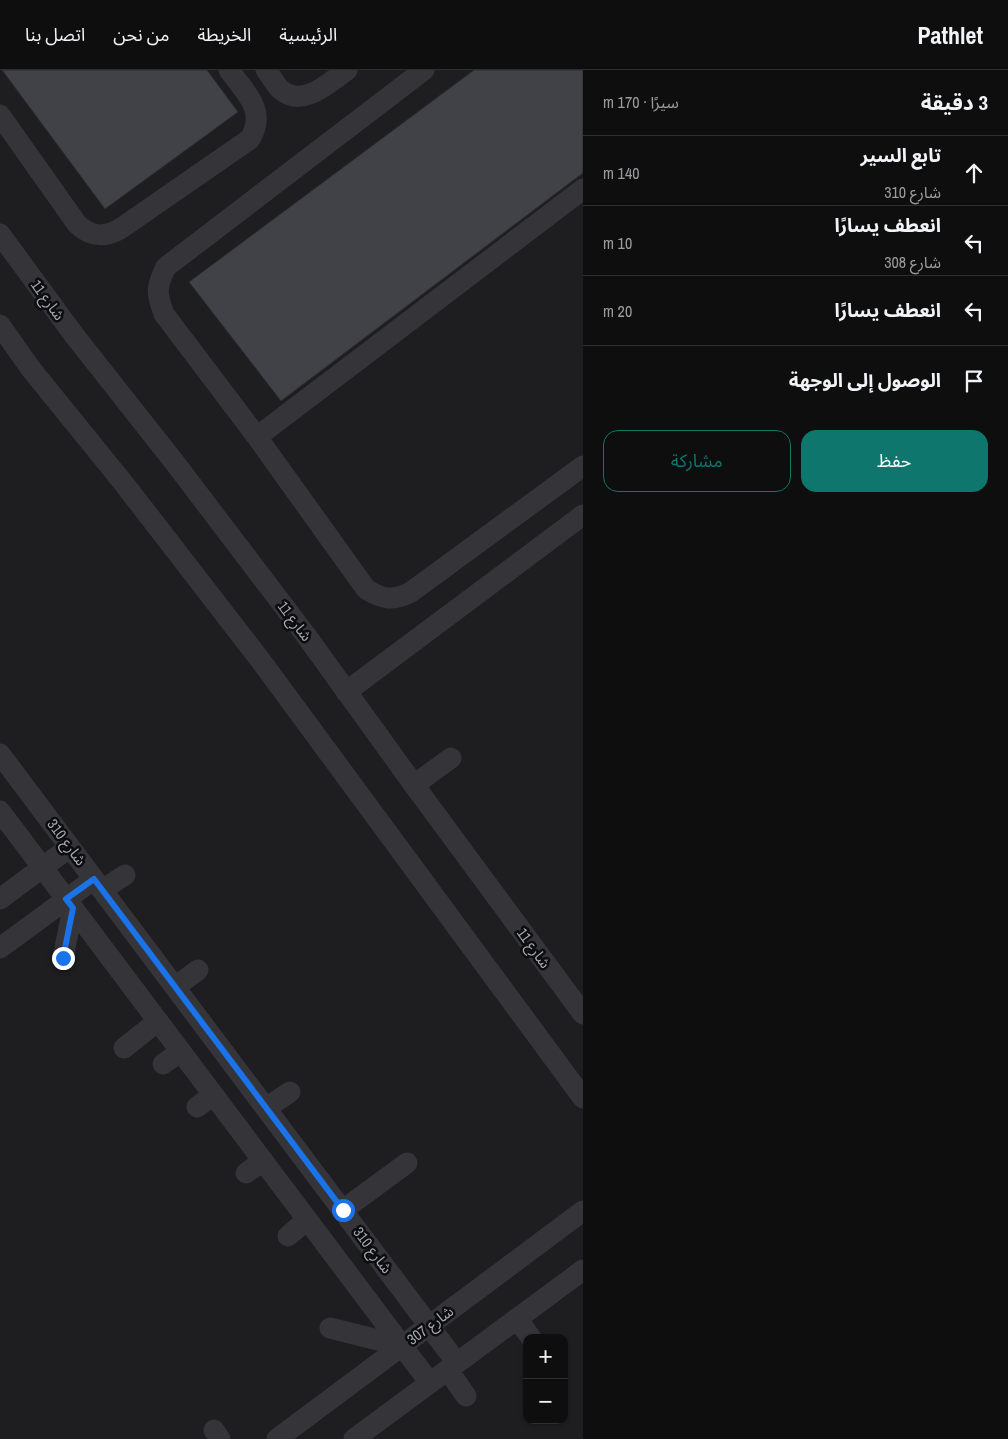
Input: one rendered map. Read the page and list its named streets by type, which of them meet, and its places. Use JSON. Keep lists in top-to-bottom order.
{
  "streets": {
    "street": ["شارع 11", "شارع 310", "شارع 307"]
  },
  "crossings": [
    ["شارع 310", "شارع 307"]
  ],
  "page": {
    "header": "Pathlet",
    "nav": [
      "الرئيسية",
      "الخريطة",
      "من نحن",
      "اتصل بنا"
    ],
    "heading": ["3 دقيقة", "سيرًا · 170 m"],
    "list": [
      ["تابع السير", "شارع 310", "140 m"],
      ["انعطف يسارًا", "شارع 308", "10 m"],
      ["انعطف يسارًا", "20 m"],
      "الوصول إلى الوجهة"
    ],
    "buttons": ["حفظ", "مشاركة"],
    "map_buttons": ["+", "−"]
  }
}
